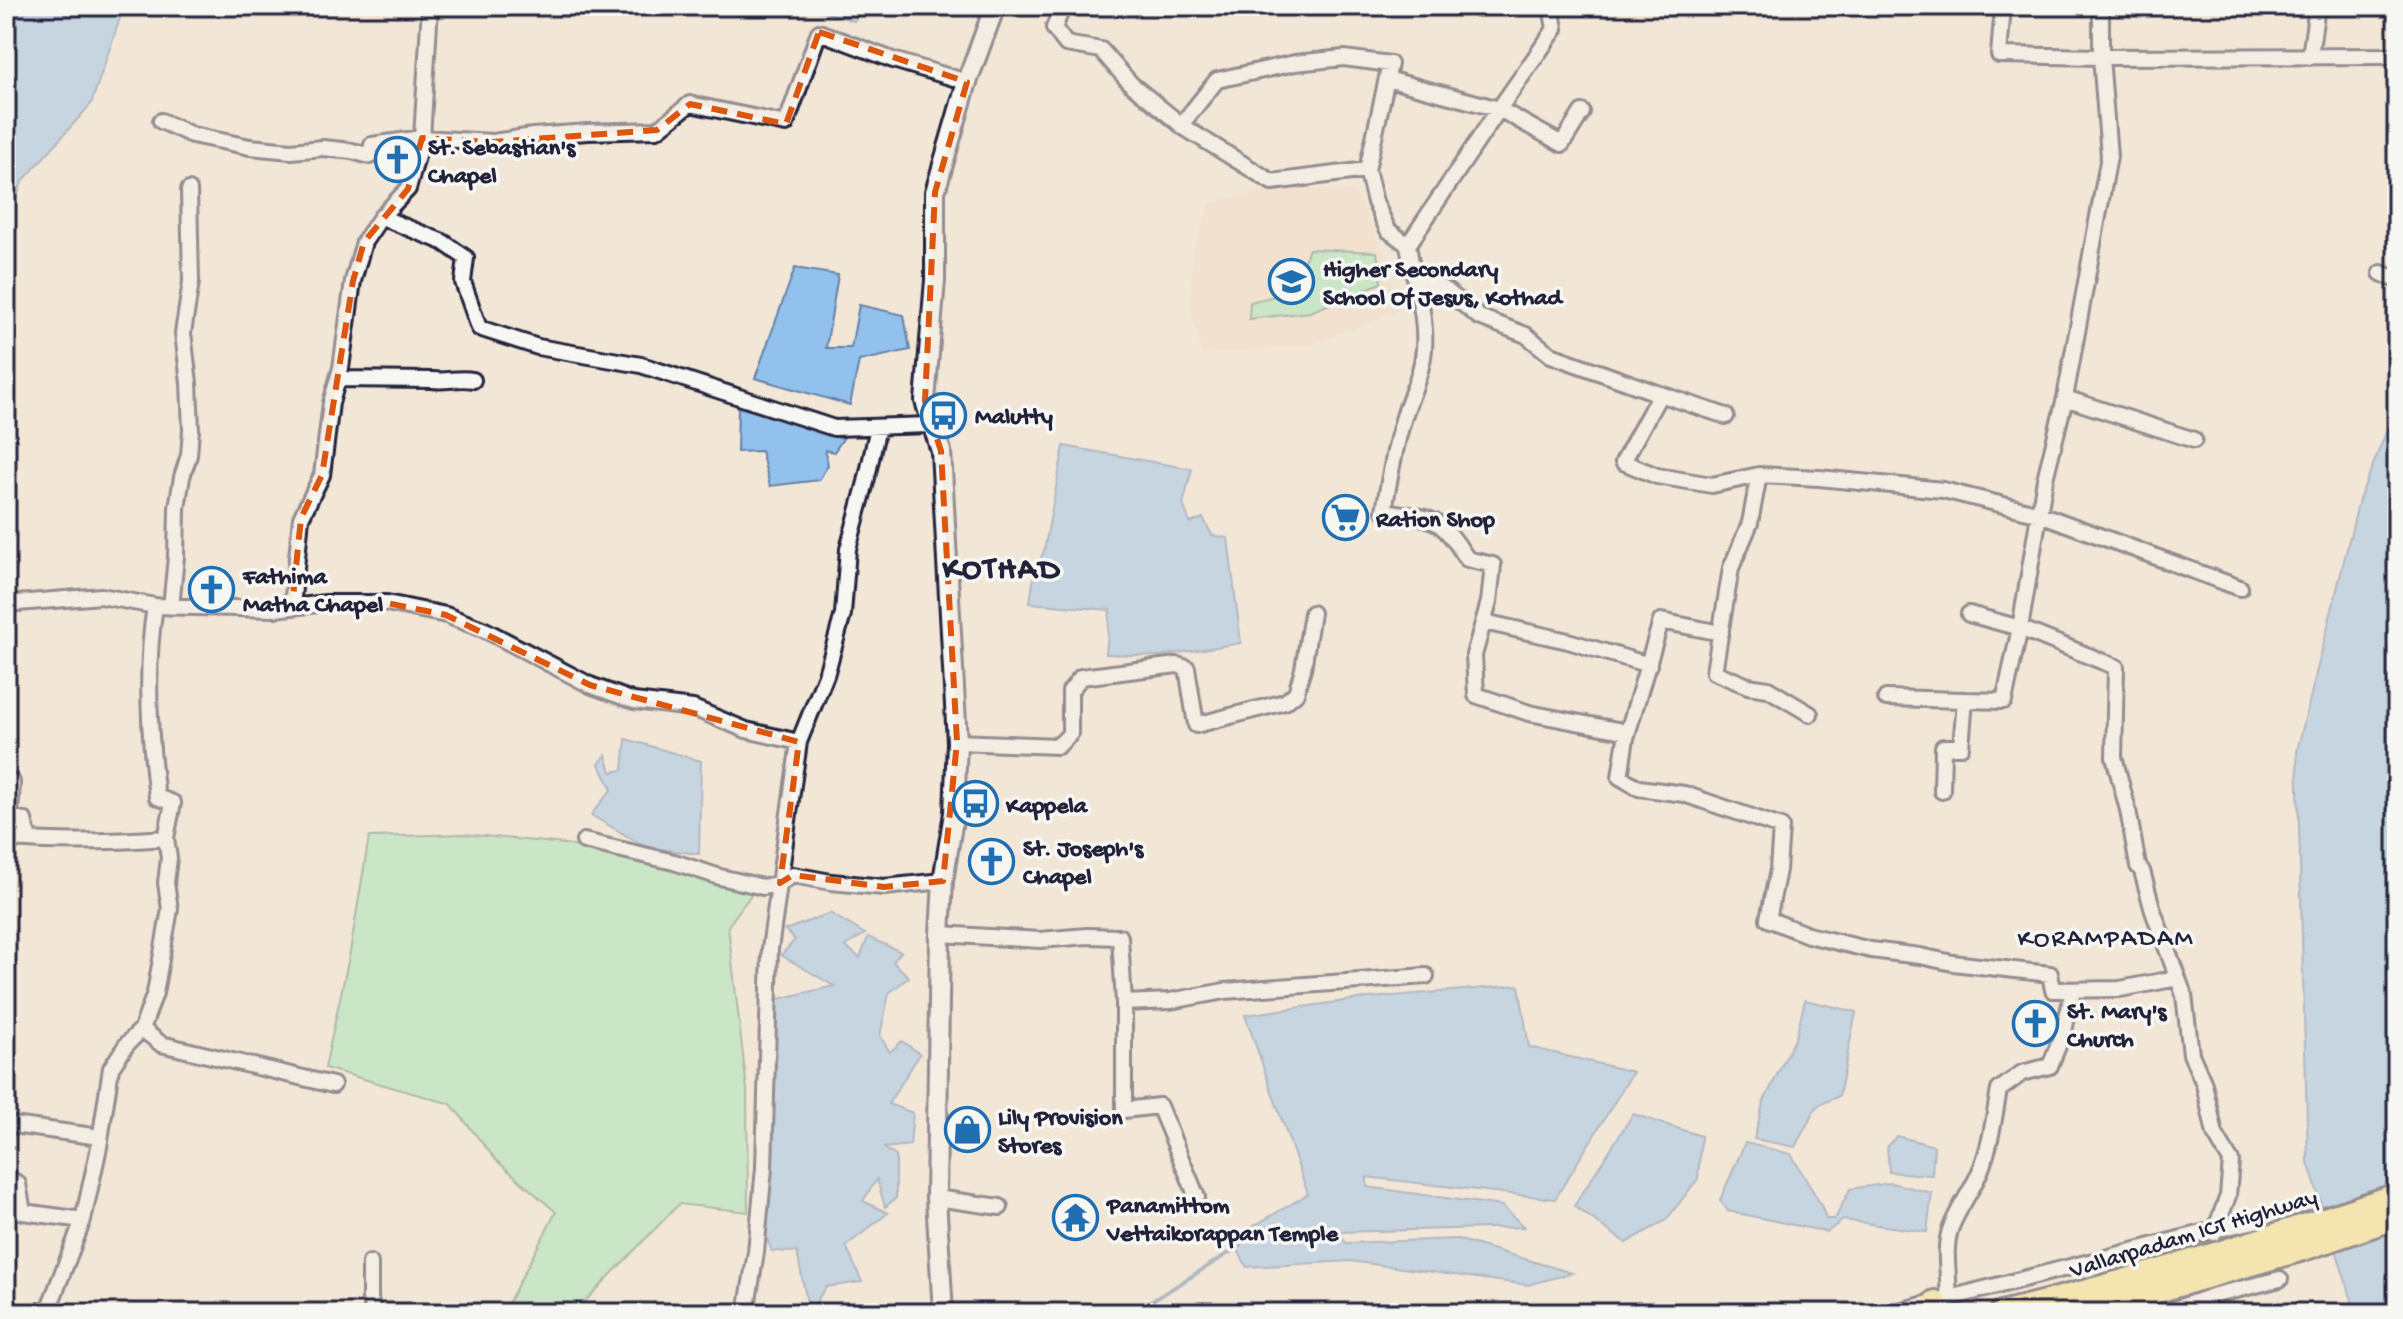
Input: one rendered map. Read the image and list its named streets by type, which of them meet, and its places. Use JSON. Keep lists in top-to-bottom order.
{
  "streets": {
    "highway": ["Vallarpadam ICT Highway"]
  },
  "districts": ["KOTHAD", "KORAMPADAM"],
  "places": {
    "church": [
      "St. Sebastian's Chapel",
      "Fathima Matha Chapel",
      "St. Joseph's Chapel",
      "St. Mary's Church"
    ],
    "school or university": ["Higher Secondary School Of Jesus, Kothad"],
    "bus stop": ["Malutty", "Kappela"],
    "supermarket": ["Ration Shop"],
    "shop": ["Lily Provision Stores"],
    "temple": ["Panamittom Vettaikorappan Temple"]
  }
}
